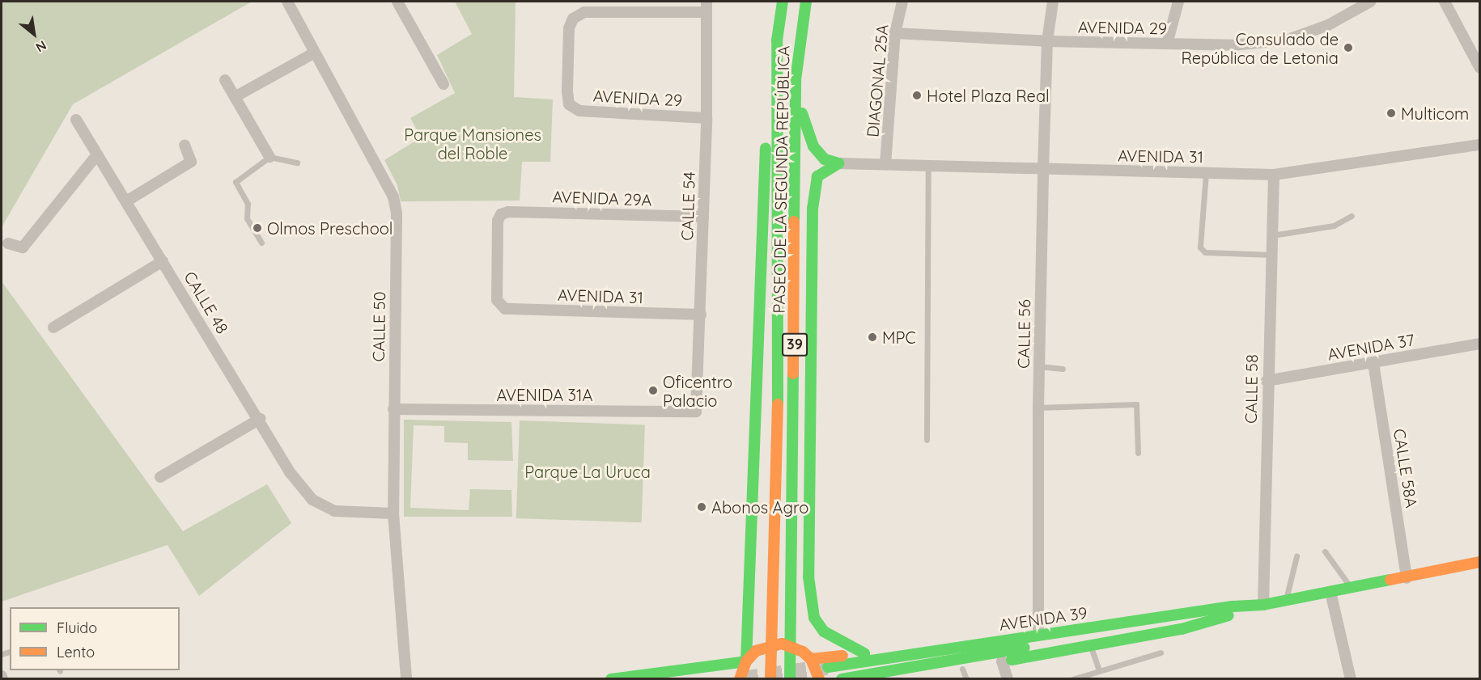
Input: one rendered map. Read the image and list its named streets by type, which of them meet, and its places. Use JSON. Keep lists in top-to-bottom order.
{
  "streets": {
    "main road": ["PASEO DE LA SEGUNDA REPÚBLICA", "39", "AVENIDA 39"],
    "street": [
      "AVENIDA 29",
      "DIAGONAL 25A",
      "AVENIDA 31",
      "AVENIDA 29A",
      "CALLE 54",
      "CALLE 48",
      "CALLE 50",
      "CALLE 56",
      "AVENIDA 37",
      "CALLE 58",
      "AVENIDA 31A",
      "CALLE 58A"
    ]
  },
  "crossings": [
    ["AVENIDA 29", "DIAGONAL 25A"],
    ["AVENIDA 29", "CALLE 54"],
    ["AVENIDA 29", "CALLE 56"],
    ["DIAGONAL 25A", "AVENIDA 31"],
    ["AVENIDA 31", "AVENIDA 29A"],
    ["AVENIDA 31", "CALLE 54"],
    ["AVENIDA 31", "CALLE 56"],
    ["AVENIDA 31", "CALLE 58"],
    ["AVENIDA 29A", "CALLE 54"],
    ["CALLE 54", "AVENIDA 31A"],
    ["CALLE 48", "CALLE 50"],
    ["CALLE 50", "AVENIDA 31A"],
    ["AVENIDA 37", "CALLE 58"],
    ["AVENIDA 37", "CALLE 58A"],
    ["CALLE 58", "AVENIDA 39"],
    ["CALLE 58A", "AVENIDA 39"]
  ],
  "parks": ["Parque Mansiones del Roble", "Parque La Uruca"],
  "places": [
    "Consulado de República de Letonia",
    "Hotel Plaza Real",
    "Multicom",
    "Olmos Preschool",
    "MPC",
    "Oficentro Palacio",
    "Abonos Agro"
  ],
  "legend": ["Fluido", "Lento"],
  "north": "bottom right"
}
